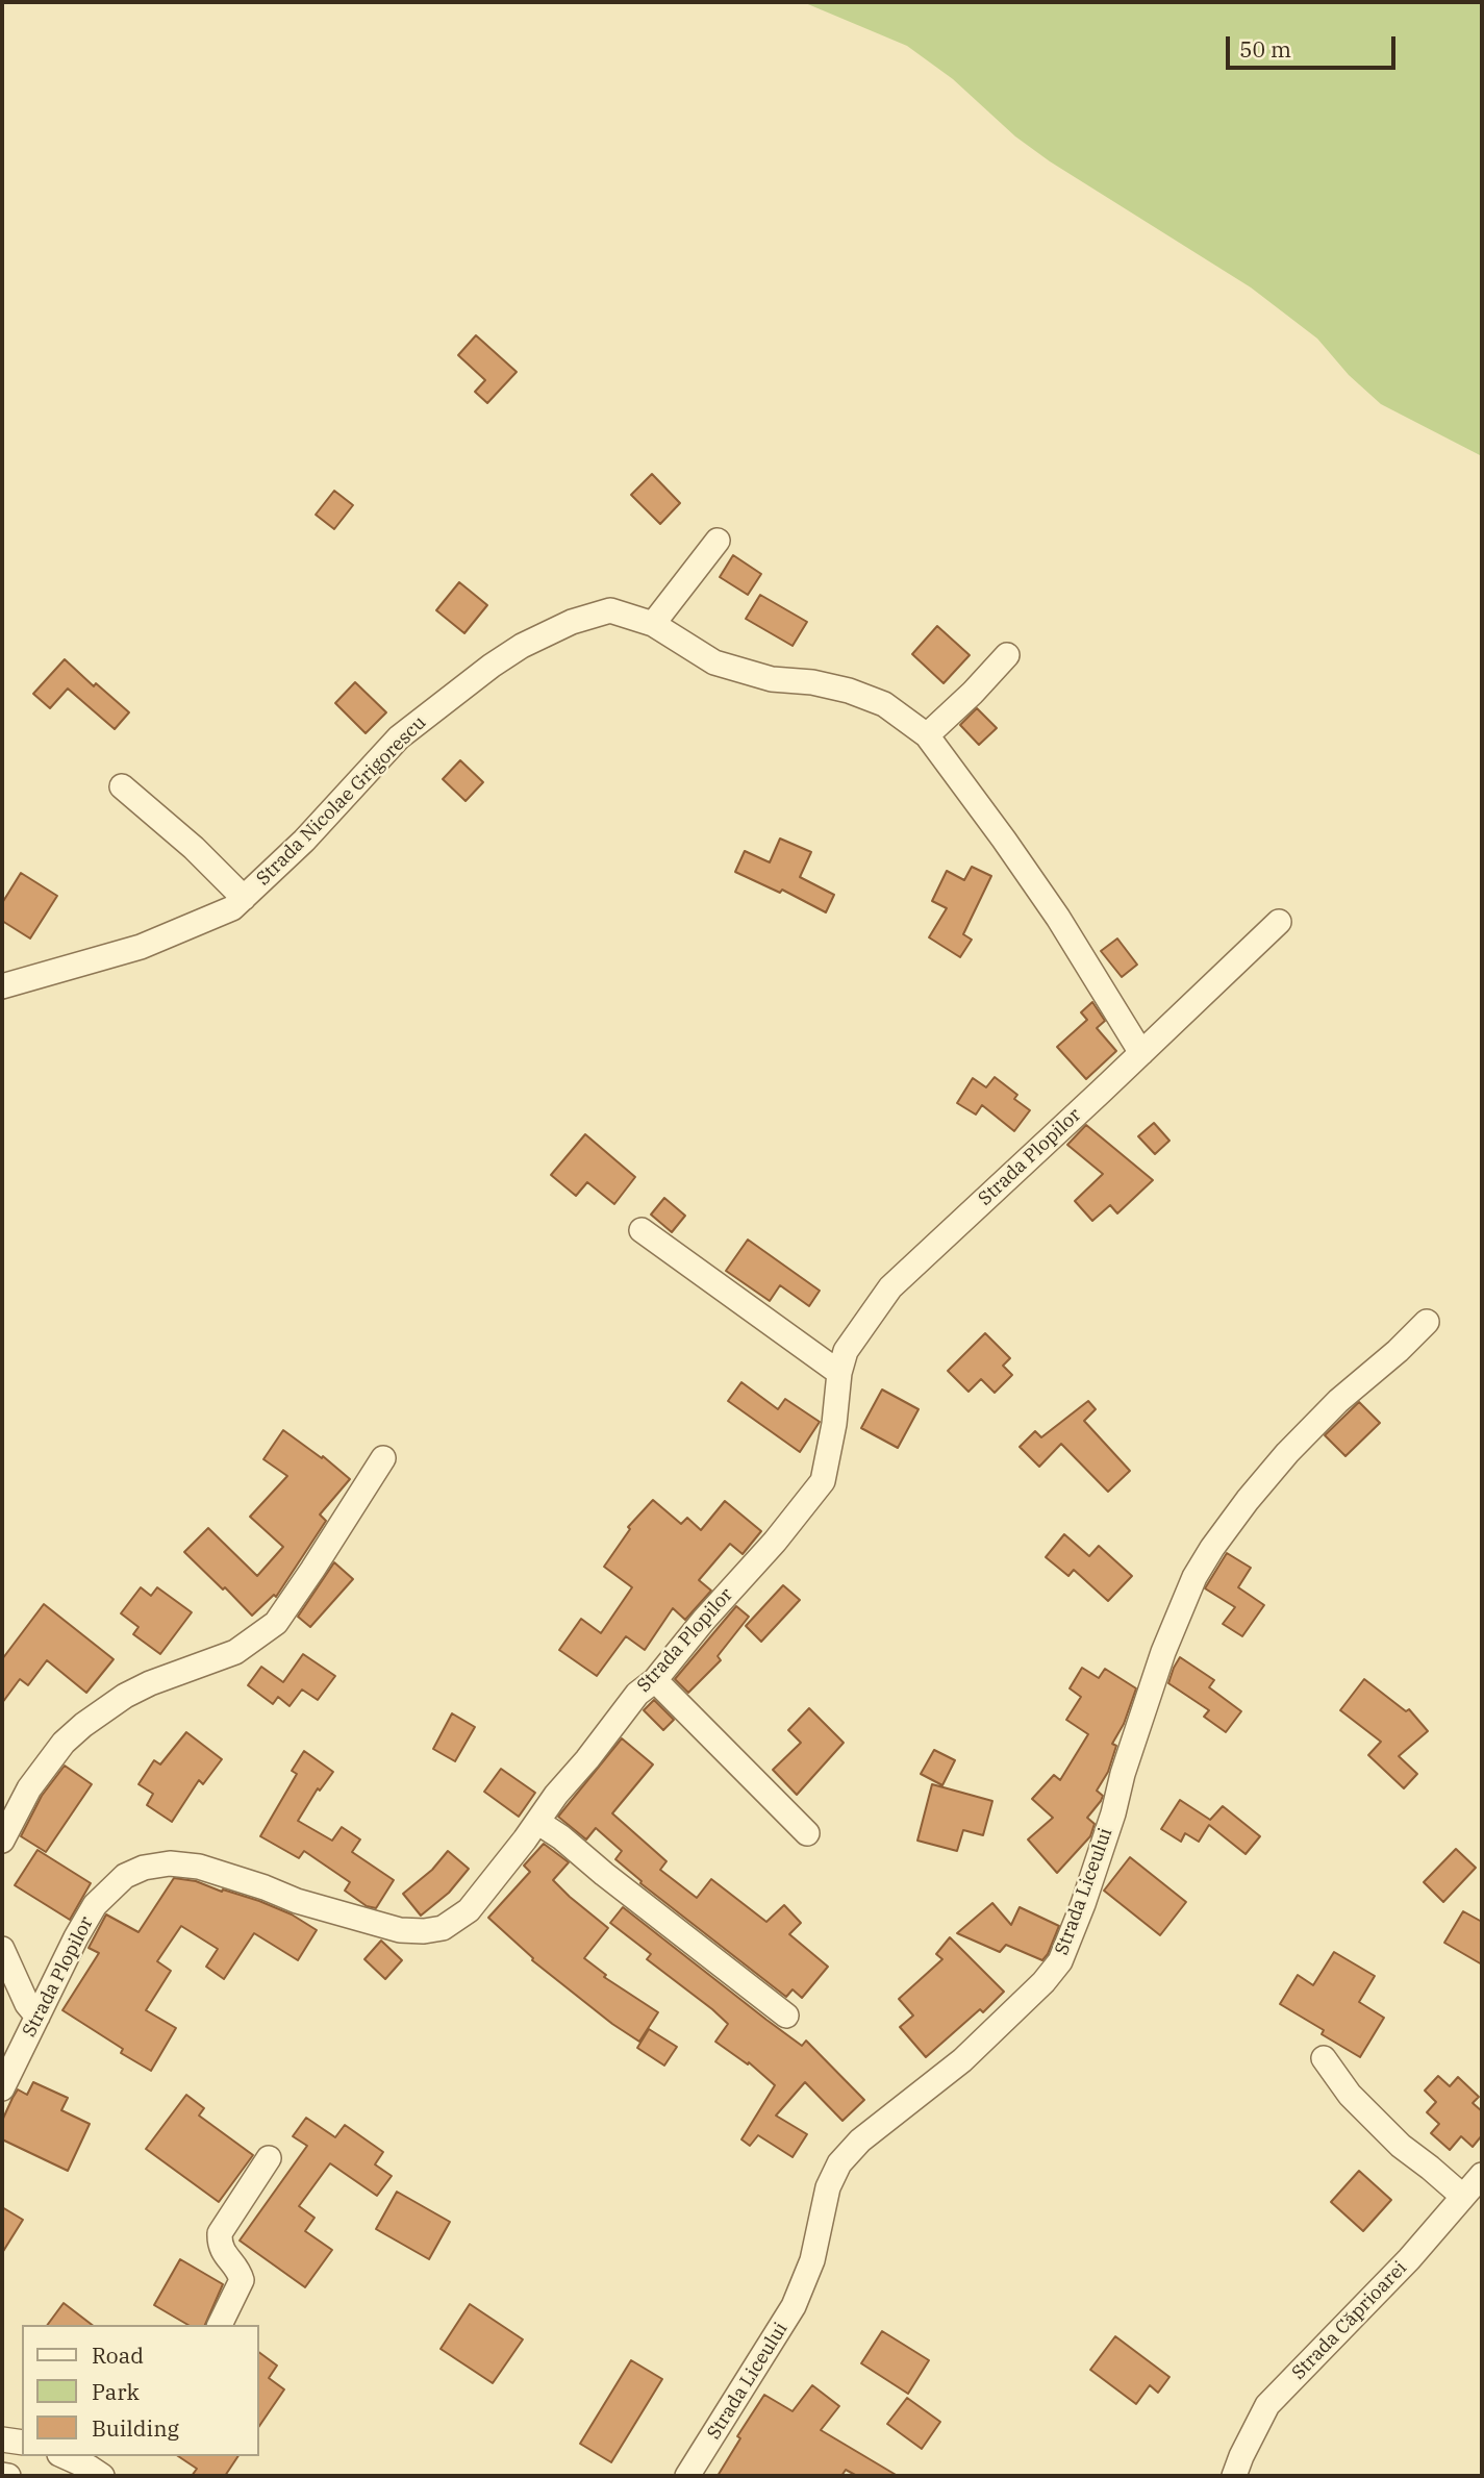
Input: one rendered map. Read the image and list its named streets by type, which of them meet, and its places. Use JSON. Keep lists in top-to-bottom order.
{
  "streets": {
    "street": [
      "Strada Nicolae Grigorescu",
      "Strada Plopilor",
      "Strada Liceului",
      "Strada Căprioarei"
    ]
  },
  "crossings": [
    ["Strada Nicolae Grigorescu", "Strada Plopilor"]
  ],
  "legend": ["Road", "Park", "Building"],
  "scale_bar": "50 m"
}
